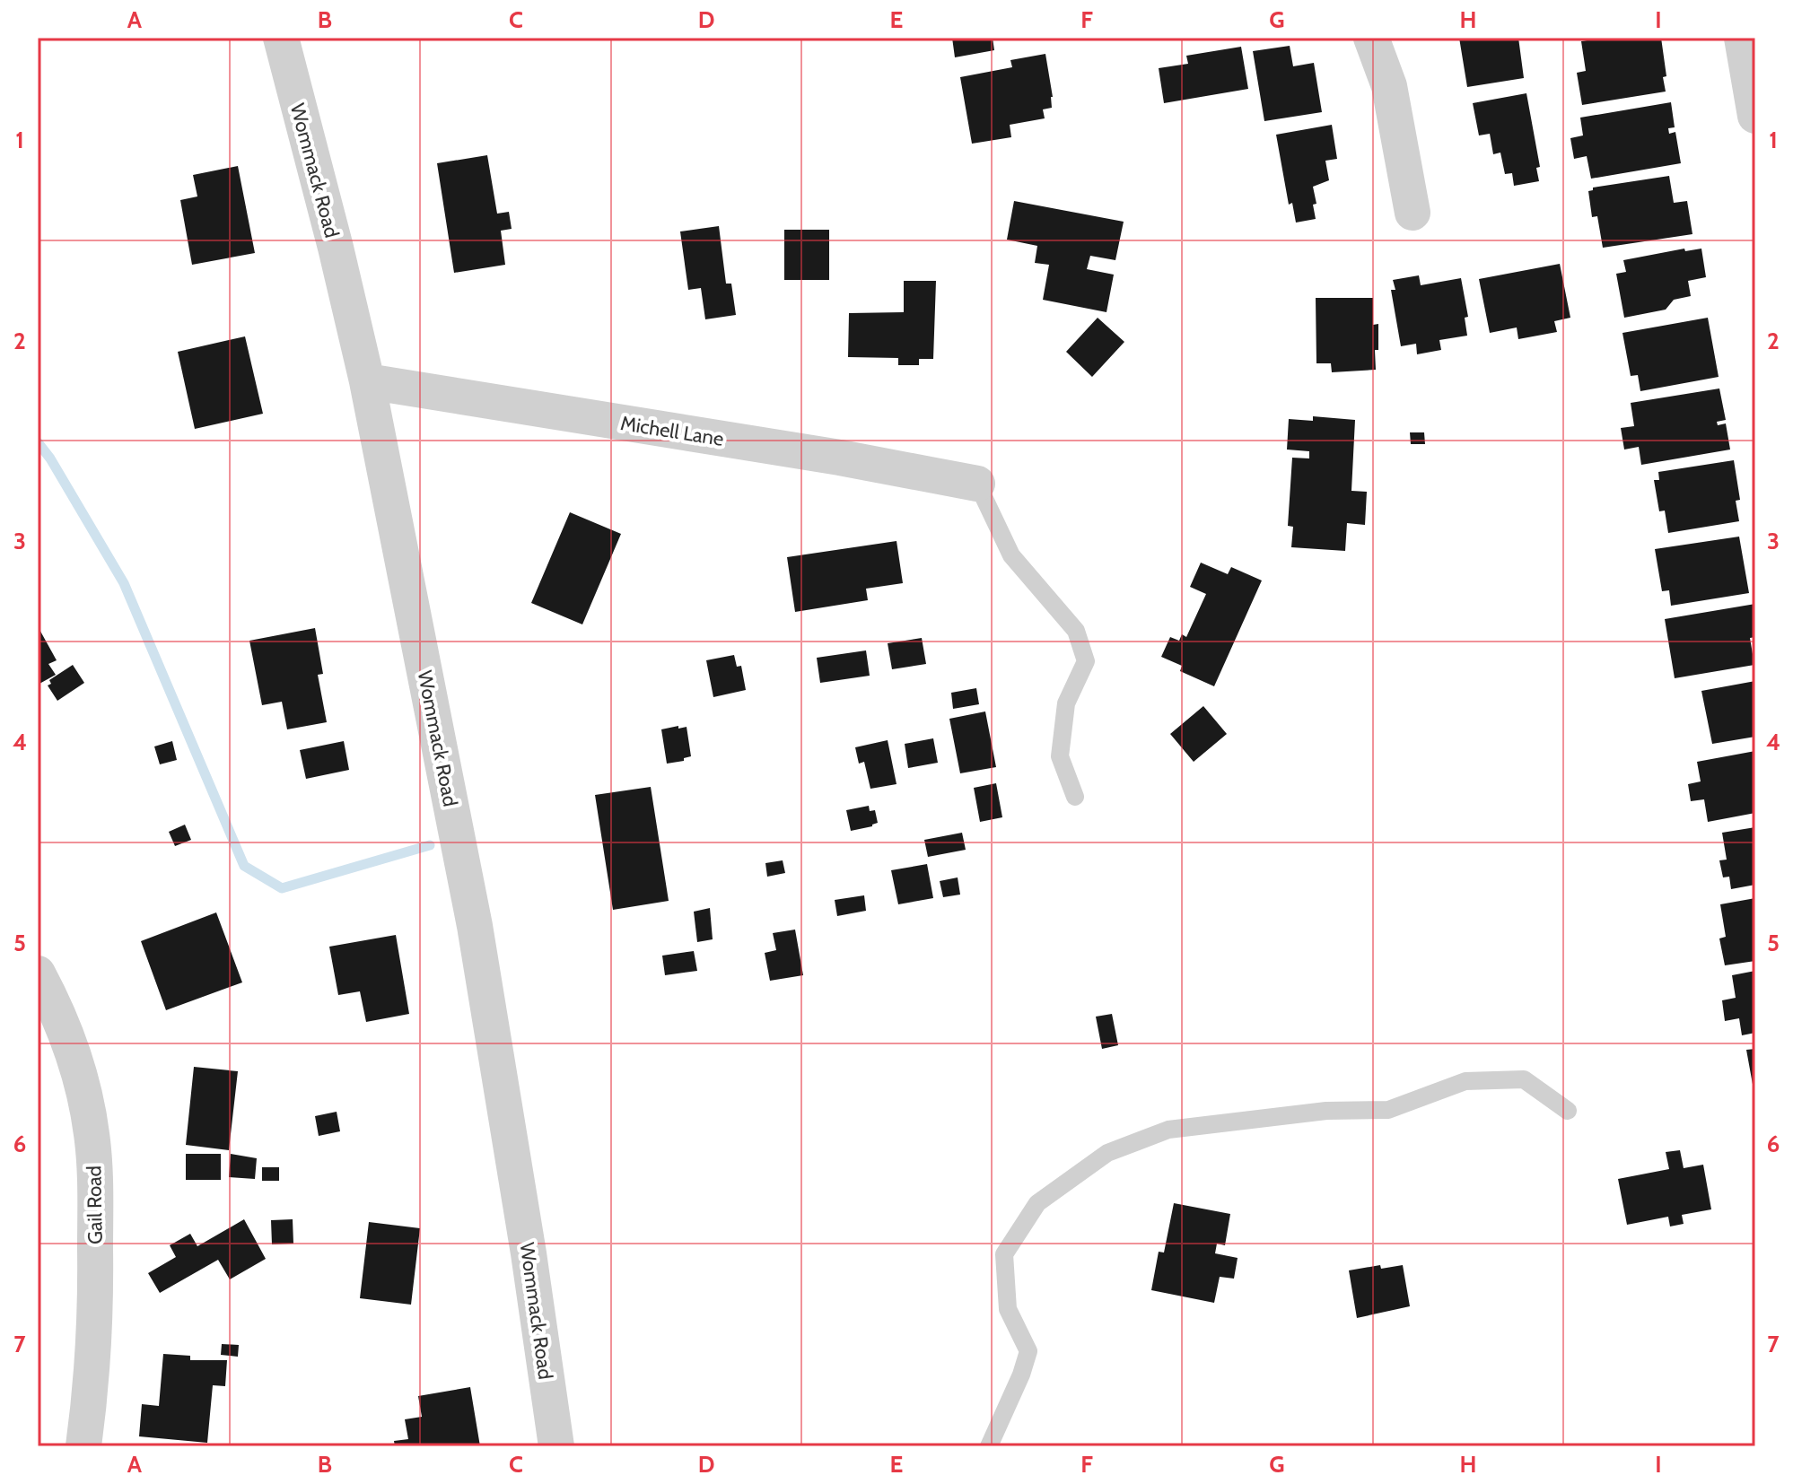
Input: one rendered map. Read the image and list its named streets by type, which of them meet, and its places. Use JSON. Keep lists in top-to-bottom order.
{
  "streets": {
    "street": ["Wommack Road", "Michell Lane", "Gail Road"]
  },
  "crossings": [
    ["Wommack Road", "Michell Lane"]
  ],
  "grid": {
    "columns": [
      "A",
      "B",
      "C",
      "D",
      "E",
      "F",
      "G",
      "H",
      "I"
    ],
    "rows": [
      "1",
      "2",
      "3",
      "4",
      "5",
      "6",
      "7"
    ]
  }
}
